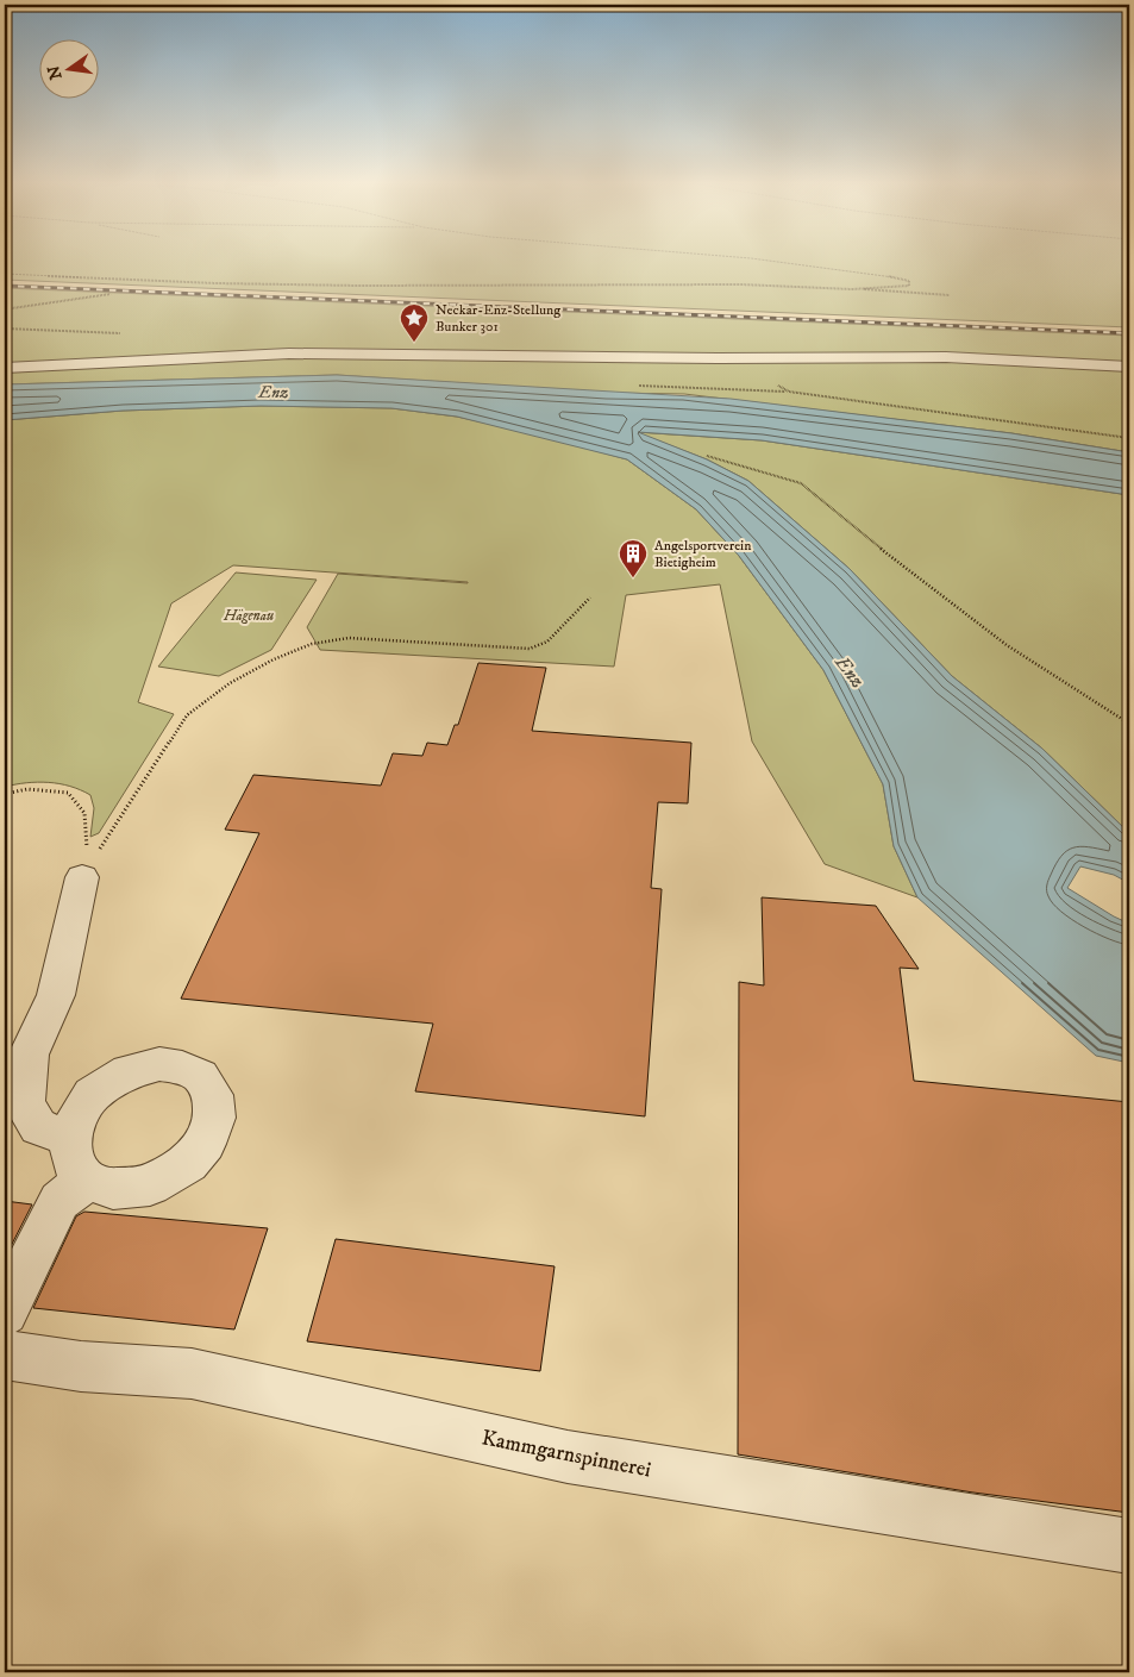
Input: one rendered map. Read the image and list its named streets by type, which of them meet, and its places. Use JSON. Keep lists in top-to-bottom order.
{
  "streets": {
    "street": ["Kammgarnspinnerei"]
  },
  "water": ["Enz"],
  "parks": ["Hägenau"],
  "places": {
    "place": ["Neckar-Enz-Stellung Bunker 301"],
    "building": ["Angelsportverein Bietigheim"]
  },
  "north": "left"
}
